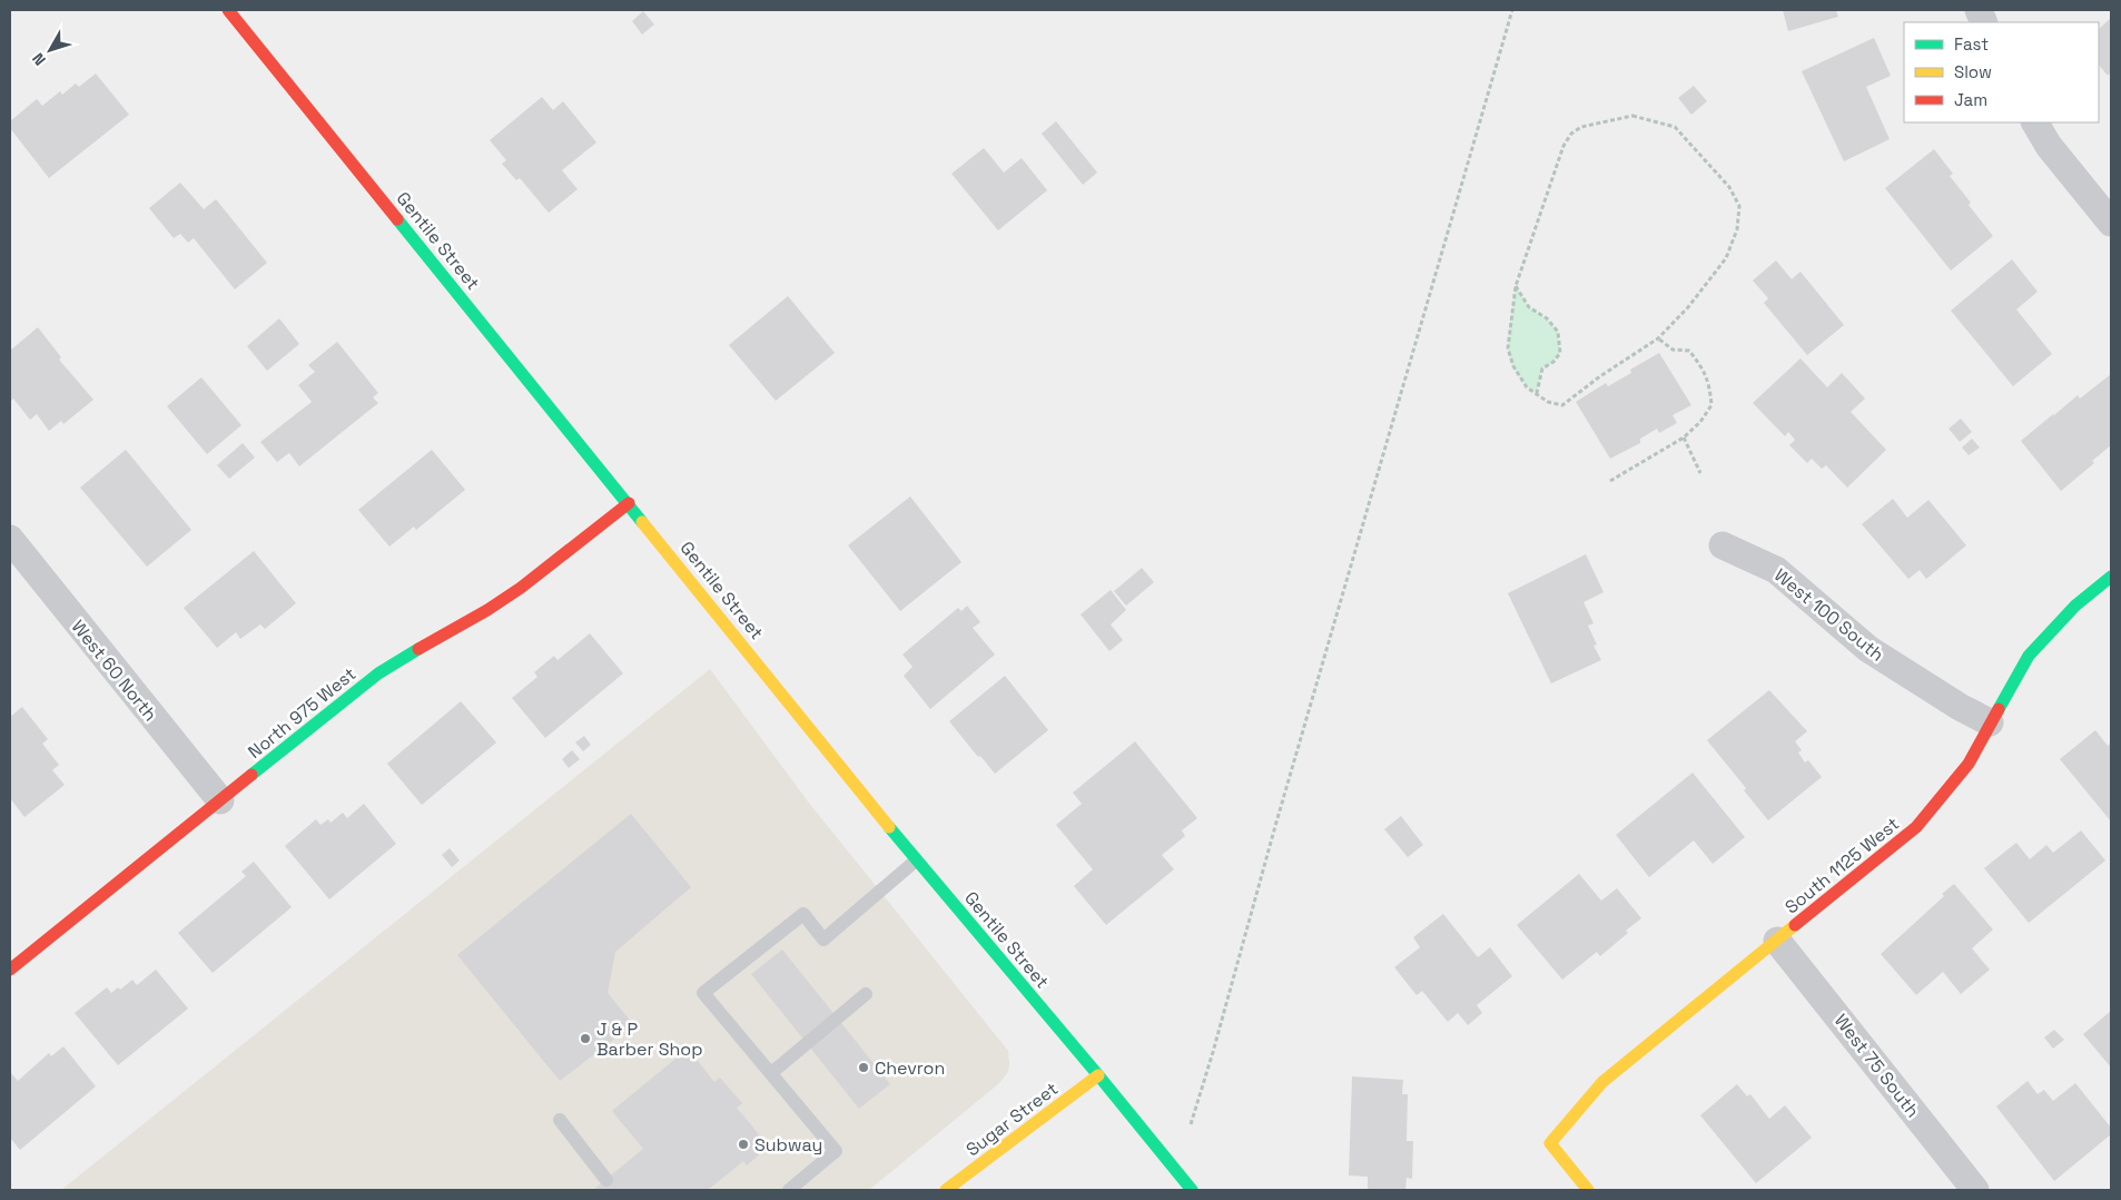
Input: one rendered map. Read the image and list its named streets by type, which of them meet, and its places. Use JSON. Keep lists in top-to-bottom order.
{
  "streets": {
    "street": [
      "Gentile Street",
      "West 100 South",
      "West 60 North",
      "North 975 West",
      "South 1125 West",
      "West 75 South",
      "Sugar Street"
    ]
  },
  "crossings": [
    ["Gentile Street", "North 975 West"],
    ["Gentile Street", "Sugar Street"],
    ["West 100 South", "South 1125 West"],
    ["West 60 North", "North 975 West"],
    ["South 1125 West", "West 75 South"]
  ],
  "places": ["J & P Barber Shop", "Chevron", "Subway"],
  "legend": ["Fast", "Slow", "Jam"],
  "north": "bottom left"
}
